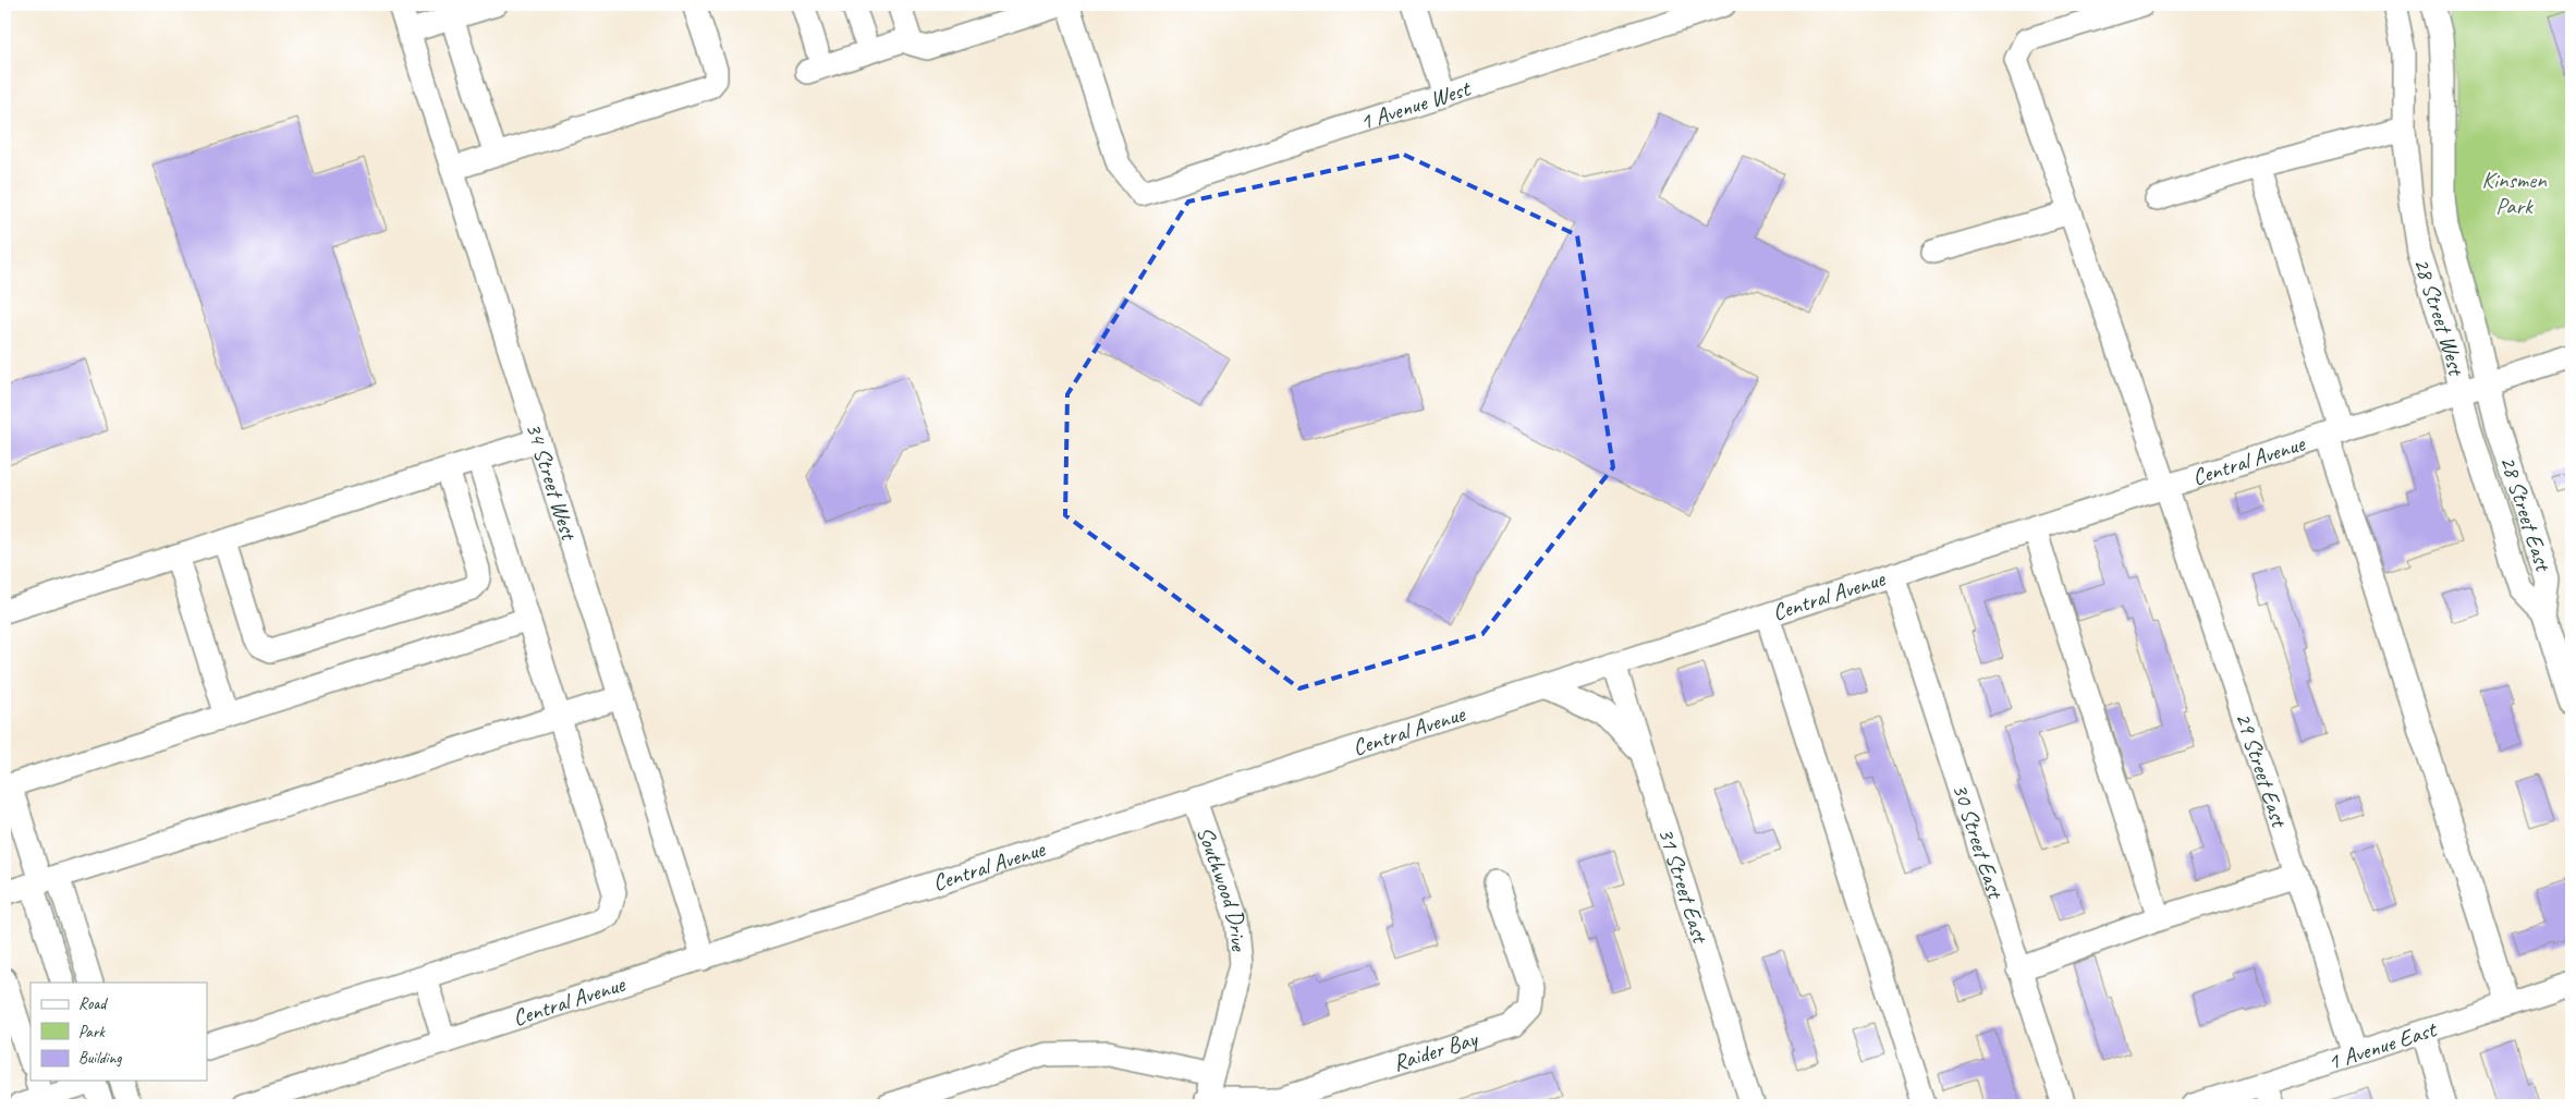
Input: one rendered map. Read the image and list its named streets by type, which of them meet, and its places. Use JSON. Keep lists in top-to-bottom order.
{
  "streets": {
    "street": [
      "1 Avenue West",
      "28 Street West",
      "Central Avenue",
      "34 Street West",
      "28 Street East",
      "29 Street East",
      "30 Street East",
      "31 Street East",
      "Southwood Drive",
      "1 Avenue East",
      "Raider Bay"
    ]
  },
  "crossings": [
    ["28 Street West", "Central Avenue"],
    ["28 Street West", "28 Street East"],
    ["Central Avenue", "34 Street West"],
    ["Central Avenue", "28 Street East"],
    ["Central Avenue", "29 Street East"],
    ["Central Avenue", "30 Street East"],
    ["Central Avenue", "31 Street East"],
    ["Central Avenue", "Southwood Drive"],
    ["29 Street East", "1 Avenue East"],
    ["Southwood Drive", "Raider Bay"]
  ],
  "parks": ["Kinsmen Park"],
  "legend": ["Road", "Park", "Building"]
}
